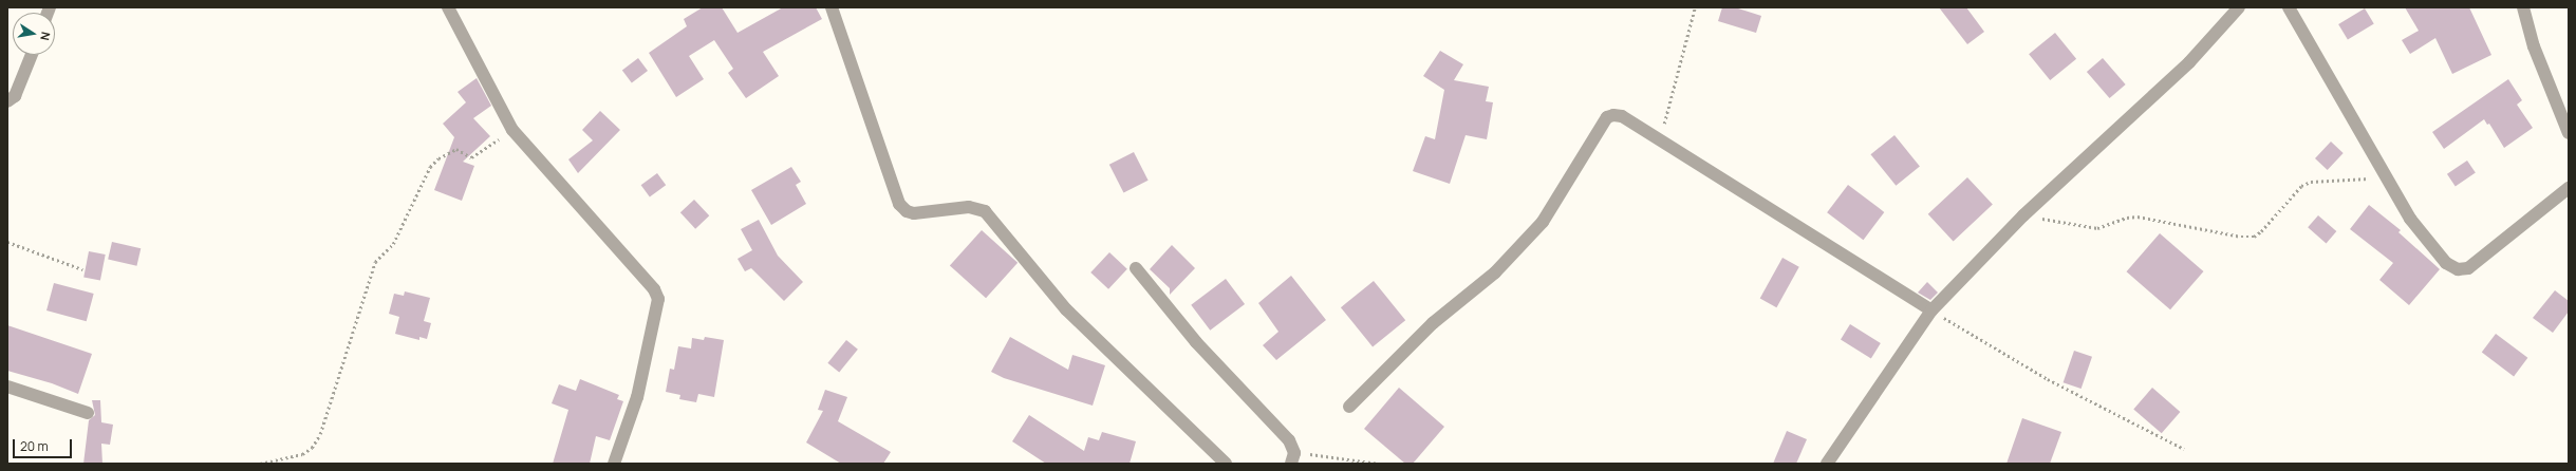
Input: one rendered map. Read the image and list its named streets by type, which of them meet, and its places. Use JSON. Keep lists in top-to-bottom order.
{
  "scale_bar": "20 m",
  "north": "right"
}
